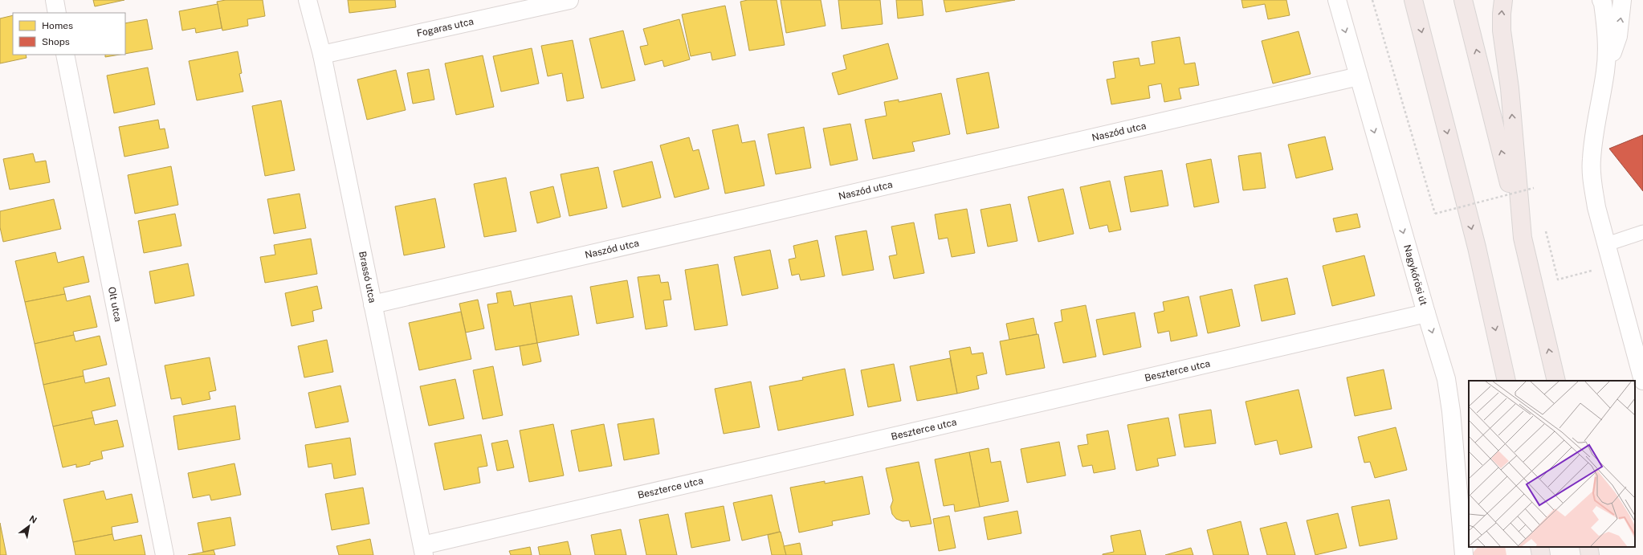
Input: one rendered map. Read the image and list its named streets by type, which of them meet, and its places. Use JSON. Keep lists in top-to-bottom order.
{
  "streets": {
    "street": [
      "Fogaras utca",
      "Naszód utca",
      "Nagykőrösi út",
      "Brassó utca",
      "Olt utca",
      "Beszterce utca"
    ]
  },
  "crossings": [
    ["Fogaras utca", "Brassó utca"],
    ["Naszód utca", "Nagykőrösi út"],
    ["Naszód utca", "Brassó utca"],
    ["Nagykőrösi út", "Beszterce utca"],
    ["Brassó utca", "Beszterce utca"]
  ],
  "one_way": ["Nagykőrösi út"],
  "legend": ["Homes", "Shops"],
  "north": "top right"
}
